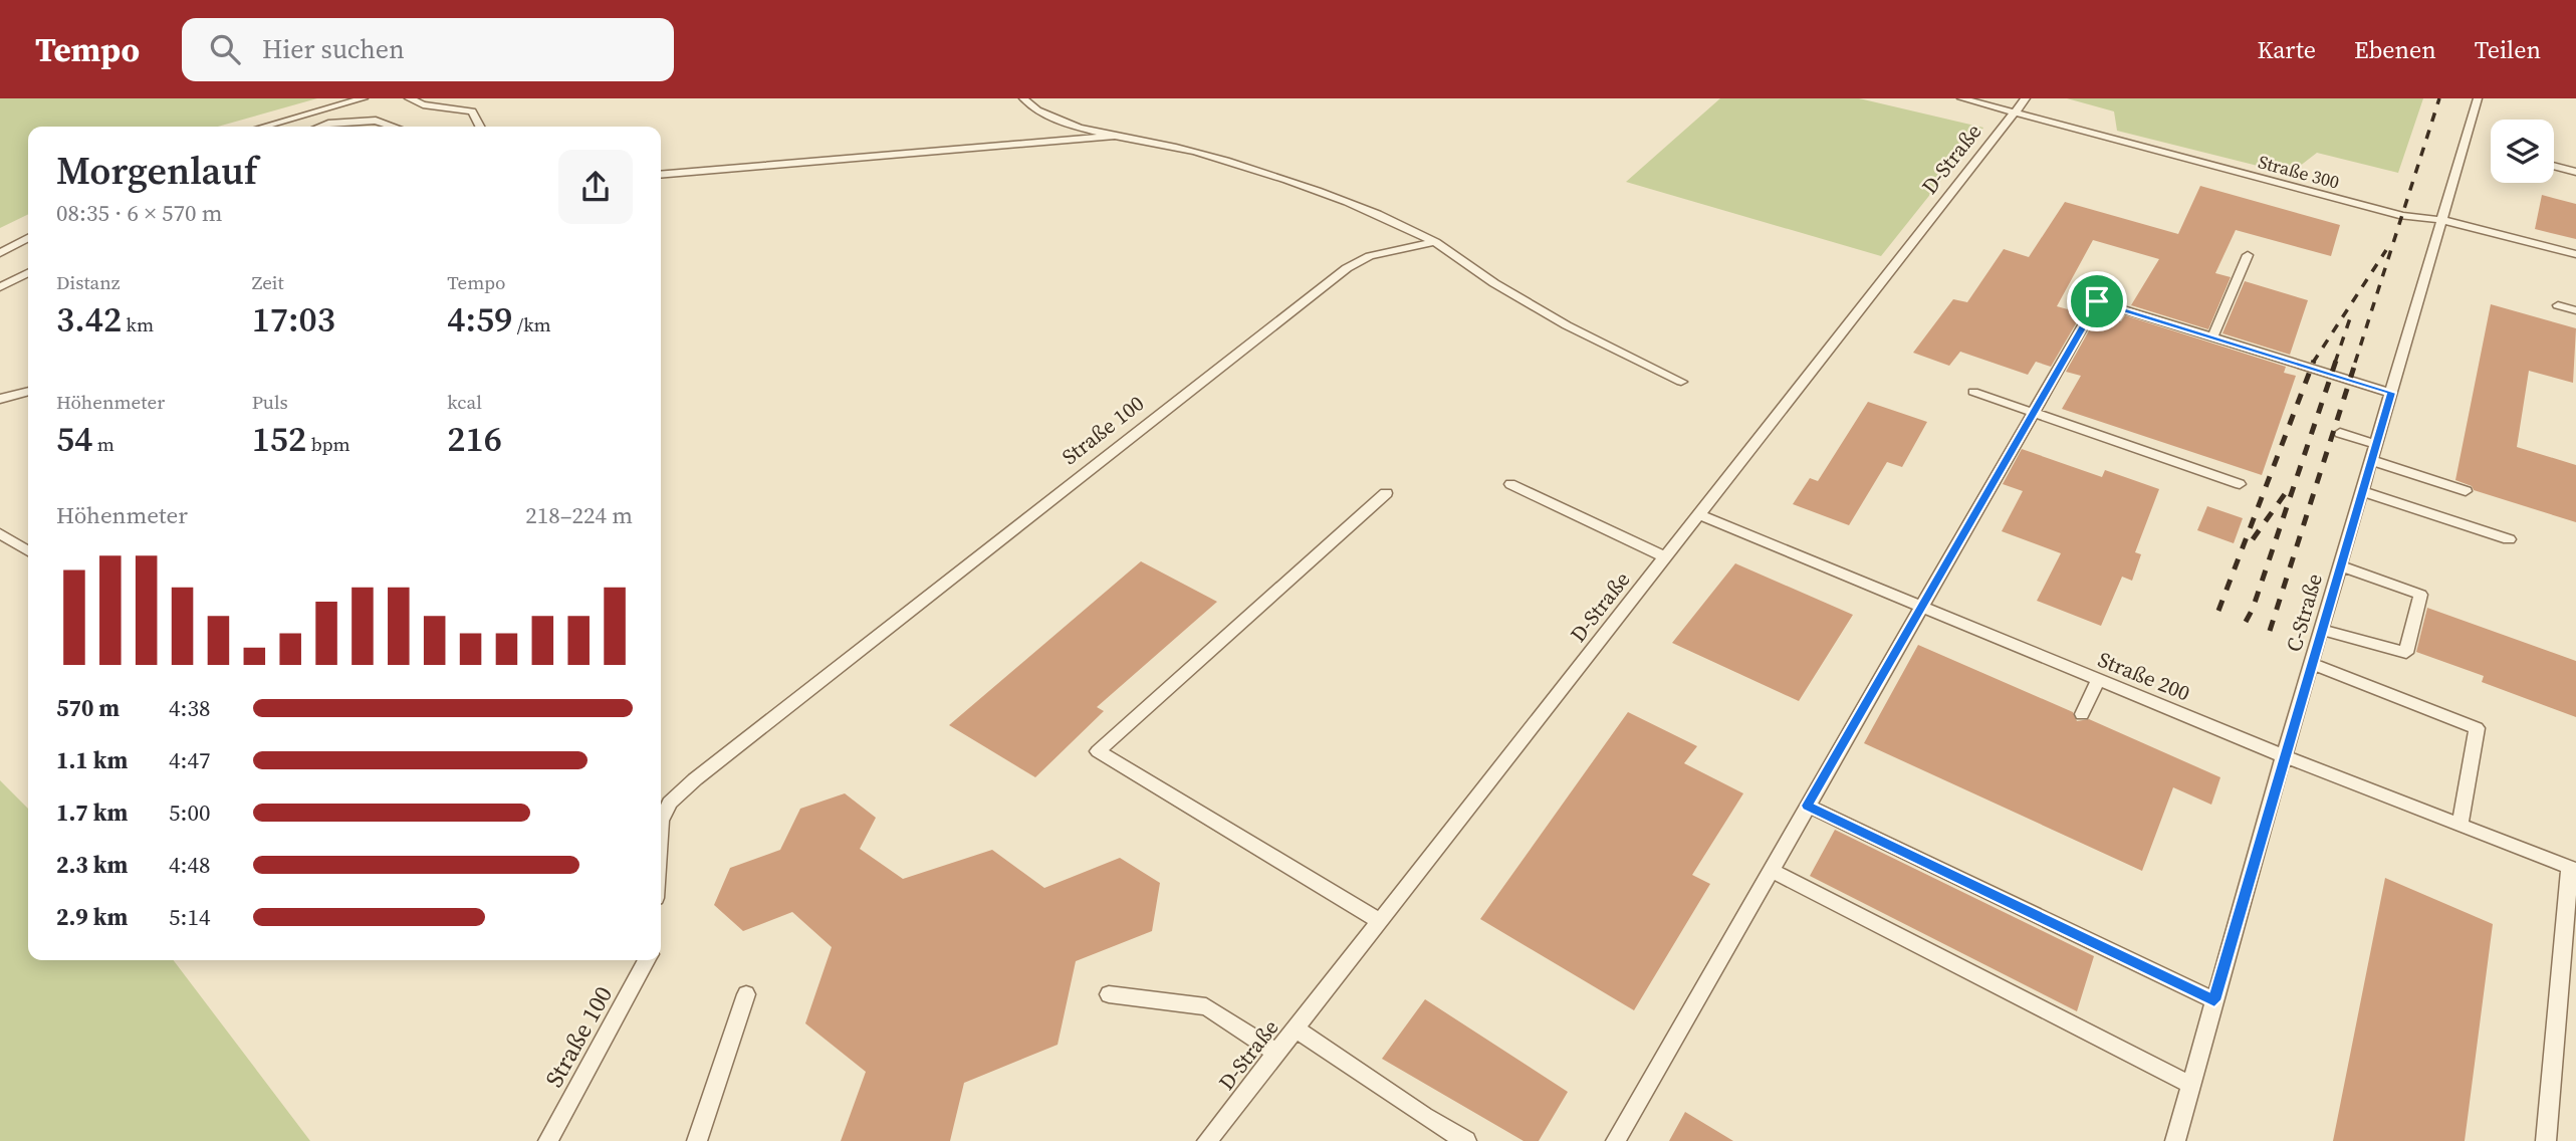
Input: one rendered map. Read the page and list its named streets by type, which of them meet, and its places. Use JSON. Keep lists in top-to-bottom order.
{
  "streets": {
    "lane": [
      "D-Straße",
      "Straße 300",
      "Straße 100",
      "C-Straße",
      "Straße 200"
    ]
  },
  "crossings": [
    ["D-Straße", "Straße 300"],
    ["D-Straße", "Straße 200"],
    ["Straße 300", "C-Straße"],
    ["C-Straße", "Straße 200"]
  ],
  "page": {
    "header": "Tempo",
    "search": "Hier suchen",
    "nav": ["Karte", "Ebenen", "Teilen"],
    "heading": ["Morgenlauf", "08:35 · 6 × 570 m"],
    "stats": [
      ["Distanz", "3.42 km"],
      ["Zeit", "17:03"],
      ["Tempo", "4:59 /km"],
      ["Höhenmeter", "54 m"],
      ["Puls", "152 bpm"],
      ["kcal", "216"]
    ],
    "chart": ["Höhenmeter", "218–224 m"],
    "list": [
      {
        "name": "570 m",
        "note": "4:38"
      },
      {
        "name": "1.1 km",
        "note": "4:47"
      },
      {
        "name": "1.7 km",
        "note": "5:00"
      },
      {
        "name": "2.3 km",
        "note": "4:48"
      },
      {
        "name": "2.9 km",
        "note": "5:14"
      }
    ]
  }
}
